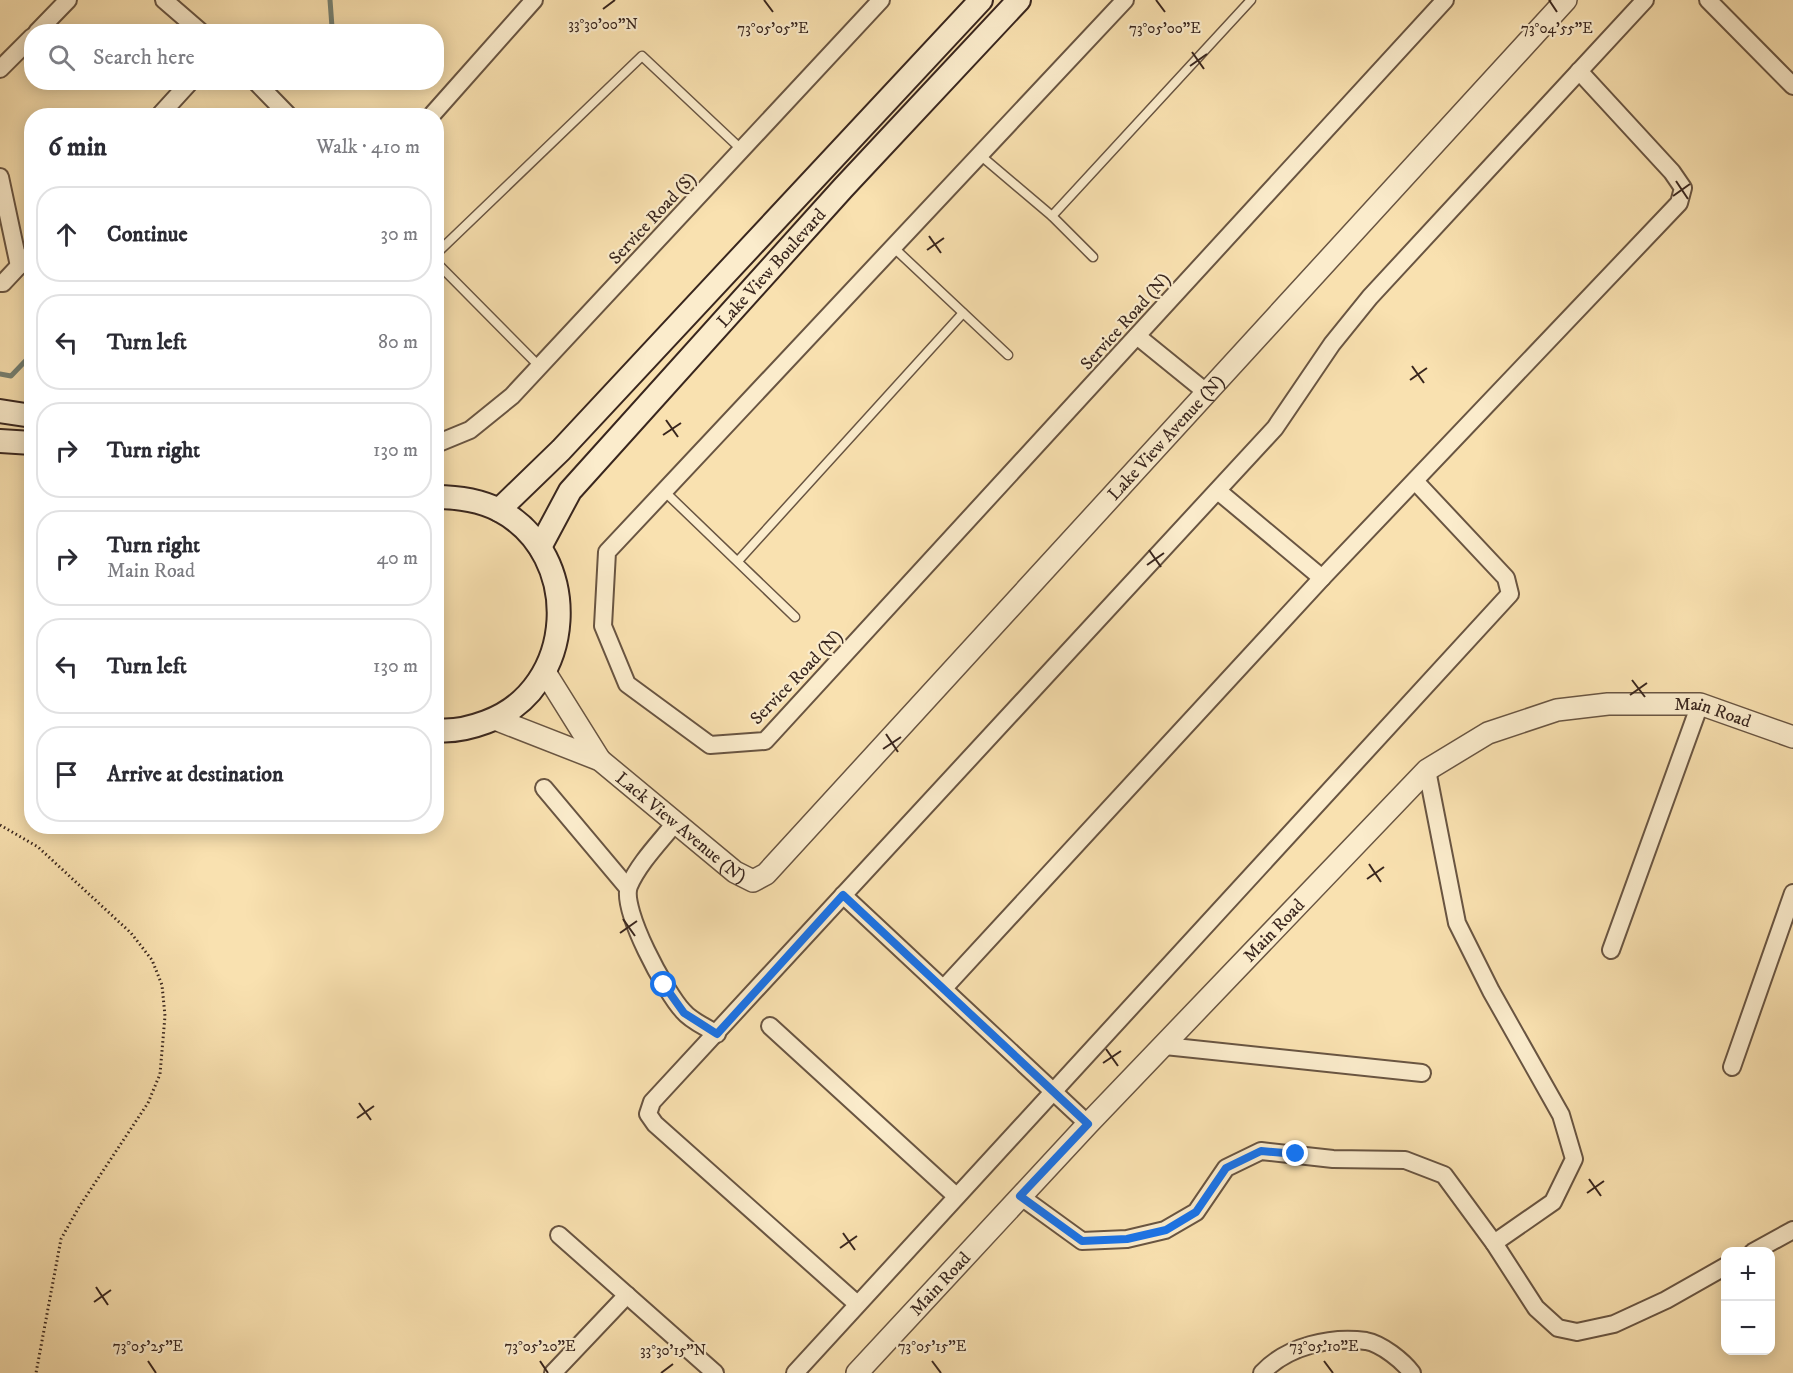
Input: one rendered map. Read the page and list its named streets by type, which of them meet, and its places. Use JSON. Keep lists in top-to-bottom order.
{
  "streets": {
    "main road": ["Lake View Boulevard"],
    "street": [
      "Service Road (S)",
      "Service Road (N)",
      "Lake View Avenue (N)",
      "Main Road",
      "Lack View Avenue (N)"
    ]
  },
  "crossings": [
    ["Lake View Avenue (N)", "Lack View Avenue (N)"]
  ],
  "page": {
    "search": "Search here",
    "heading": ["6 min", "Walk · 410 m"],
    "list": [
      ["Continue", "30 m"],
      ["Turn left", "80 m"],
      ["Turn right", "130 m"],
      ["Turn right", "Main Road", "40 m"],
      ["Turn left", "130 m"],
      "Arrive at destination"
    ],
    "map_buttons": ["+", "−"]
  },
  "coordinates": [
    "33°30'00\"N",
    "73°05'00\"E",
    "73°05'05\"E",
    "73°04'55\"E",
    "73°05'25\"E",
    "73°05'20\"E",
    "73°05'15\"E",
    "73°05'10\"E",
    "33°30'15\"N"
  ]
}
